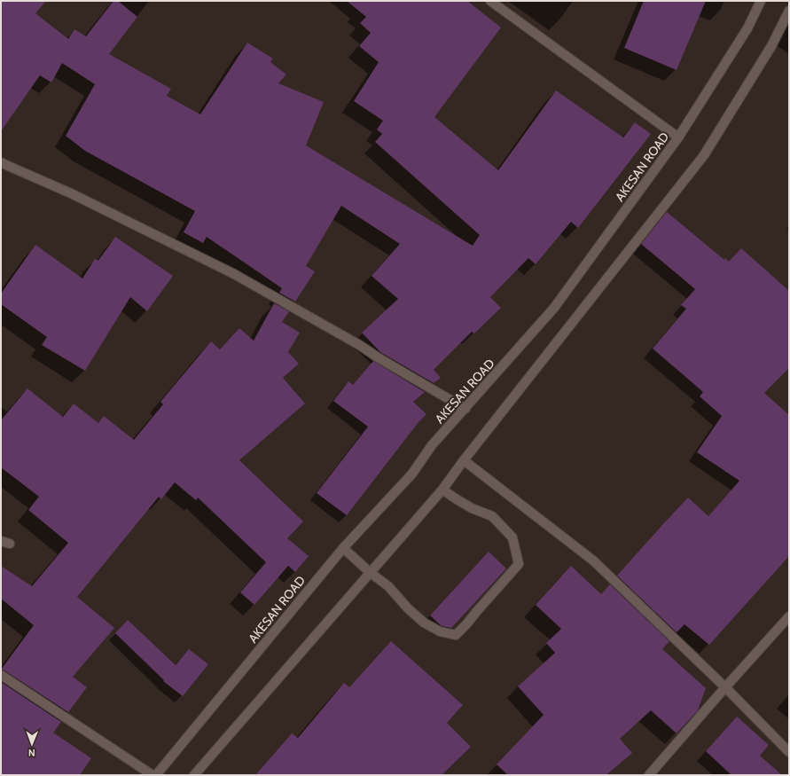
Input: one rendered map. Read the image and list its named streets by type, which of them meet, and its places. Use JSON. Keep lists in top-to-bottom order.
{
  "streets": {
    "street": ["AKESAN ROAD"]
  },
  "north": "bottom"
}
